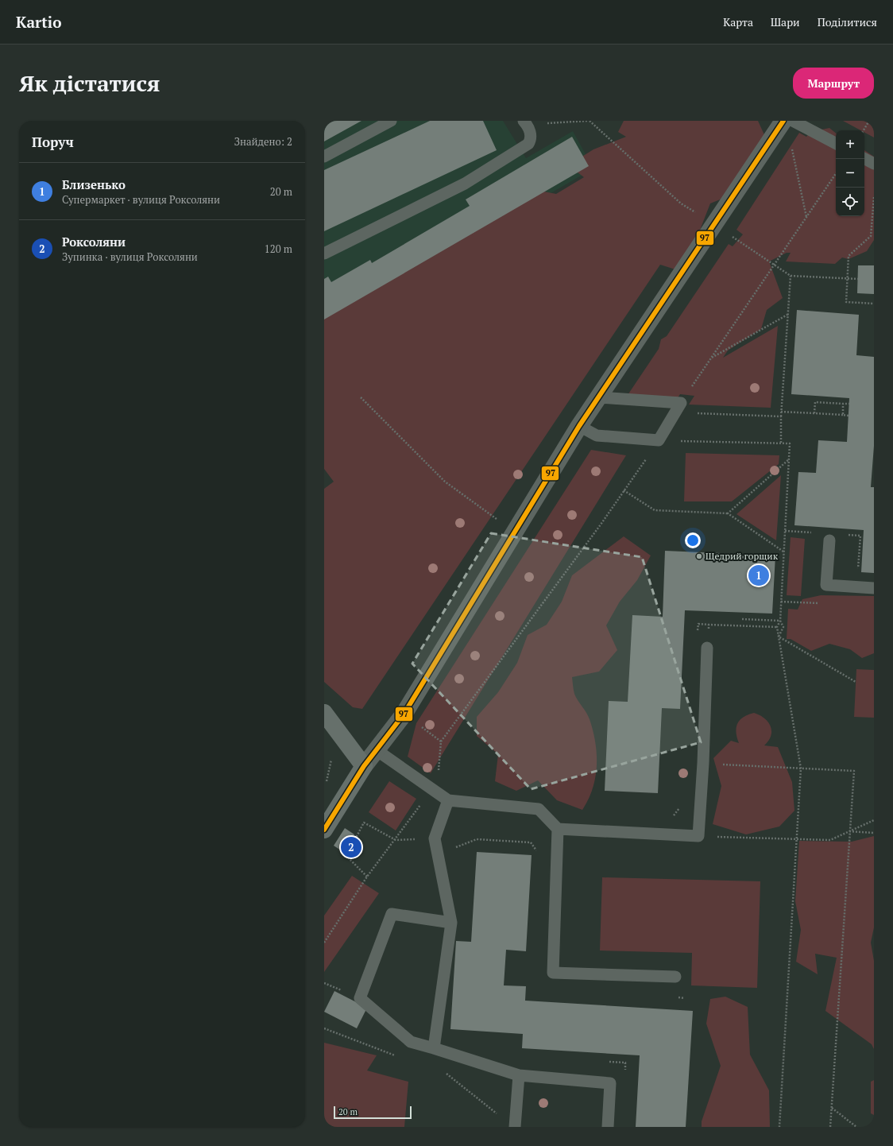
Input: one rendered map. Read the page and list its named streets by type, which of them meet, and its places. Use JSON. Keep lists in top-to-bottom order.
{
  "places": ["Щедрий горщик"],
  "lines": ["transit line 97"],
  "scale_bar": "20 m",
  "page": {
    "header": "Kartio",
    "nav": ["Карта", "Шари", "Поділитися"],
    "buttons": "Маршрут",
    "title": "Як дістатися",
    "heading": ["Поруч", "Знайдено: 2"],
    "map_buttons": ["+", "−"],
    "list": [
      {
        "mark": "1",
        "name": "Близенько",
        "note": "Супермаркет · вулиця Роксоляни",
        "value": "20 m"
      },
      {
        "mark": "2",
        "name": "Роксоляни",
        "note": "Зупинка · вулиця Роксоляни",
        "value": "120 m"
      }
    ],
    "pins": ["1", "2"],
    "scale": "20 m"
  }
}
